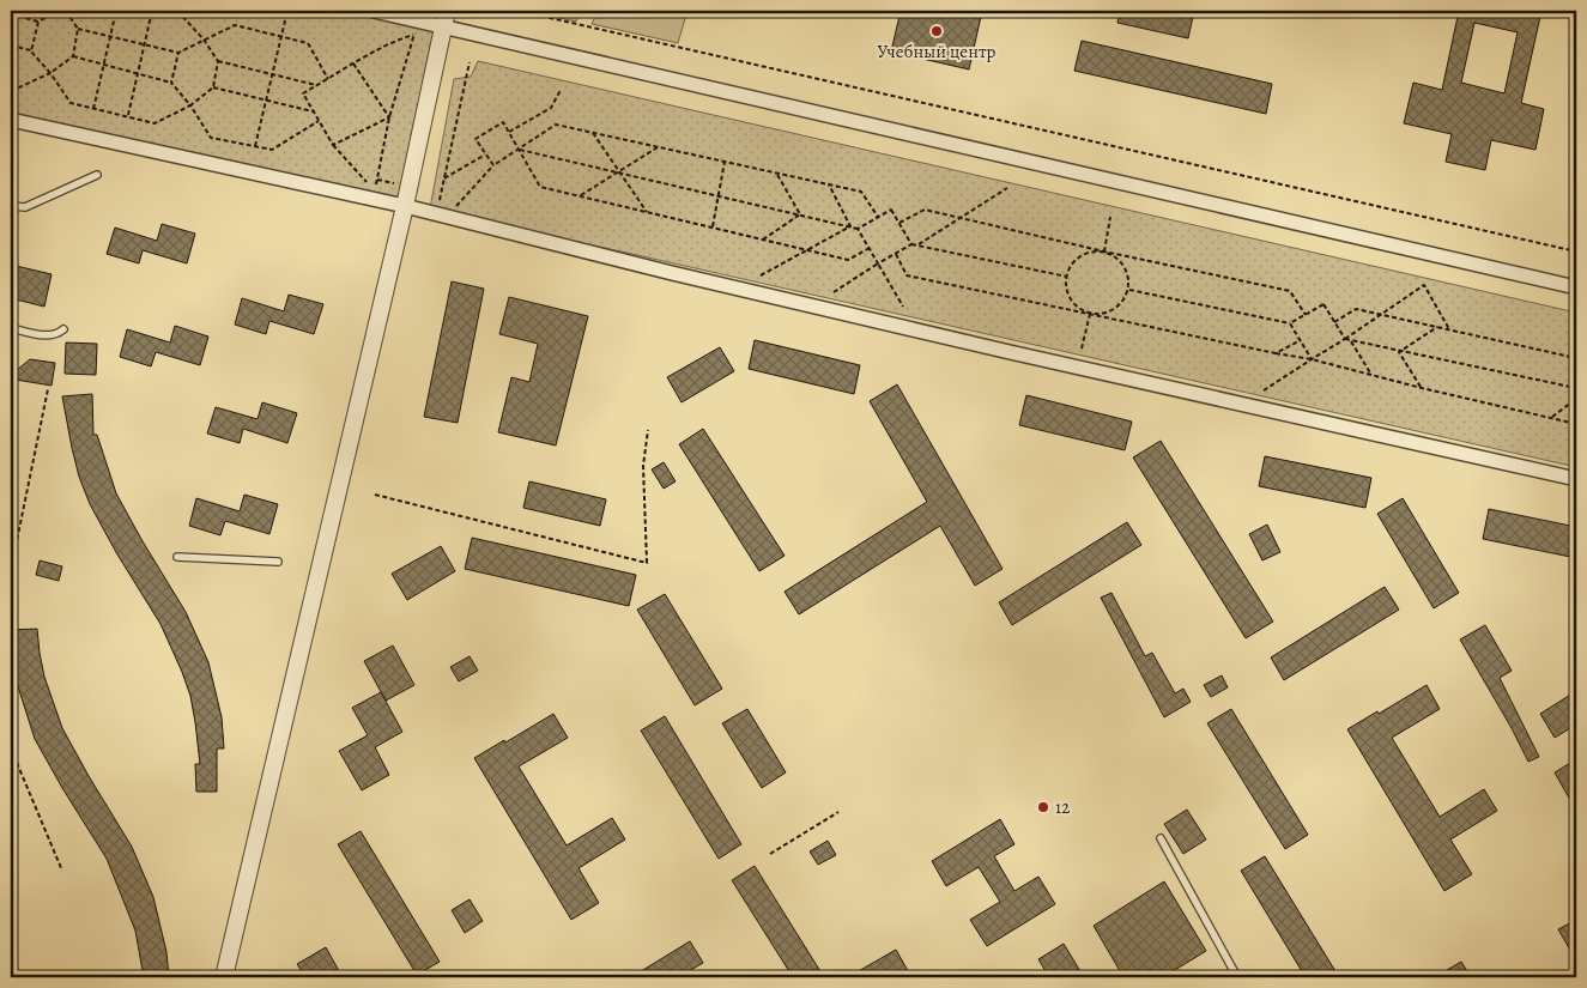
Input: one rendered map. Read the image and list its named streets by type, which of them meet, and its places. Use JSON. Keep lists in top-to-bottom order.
{
  "places": ["Учебный центр", "12"]
}
